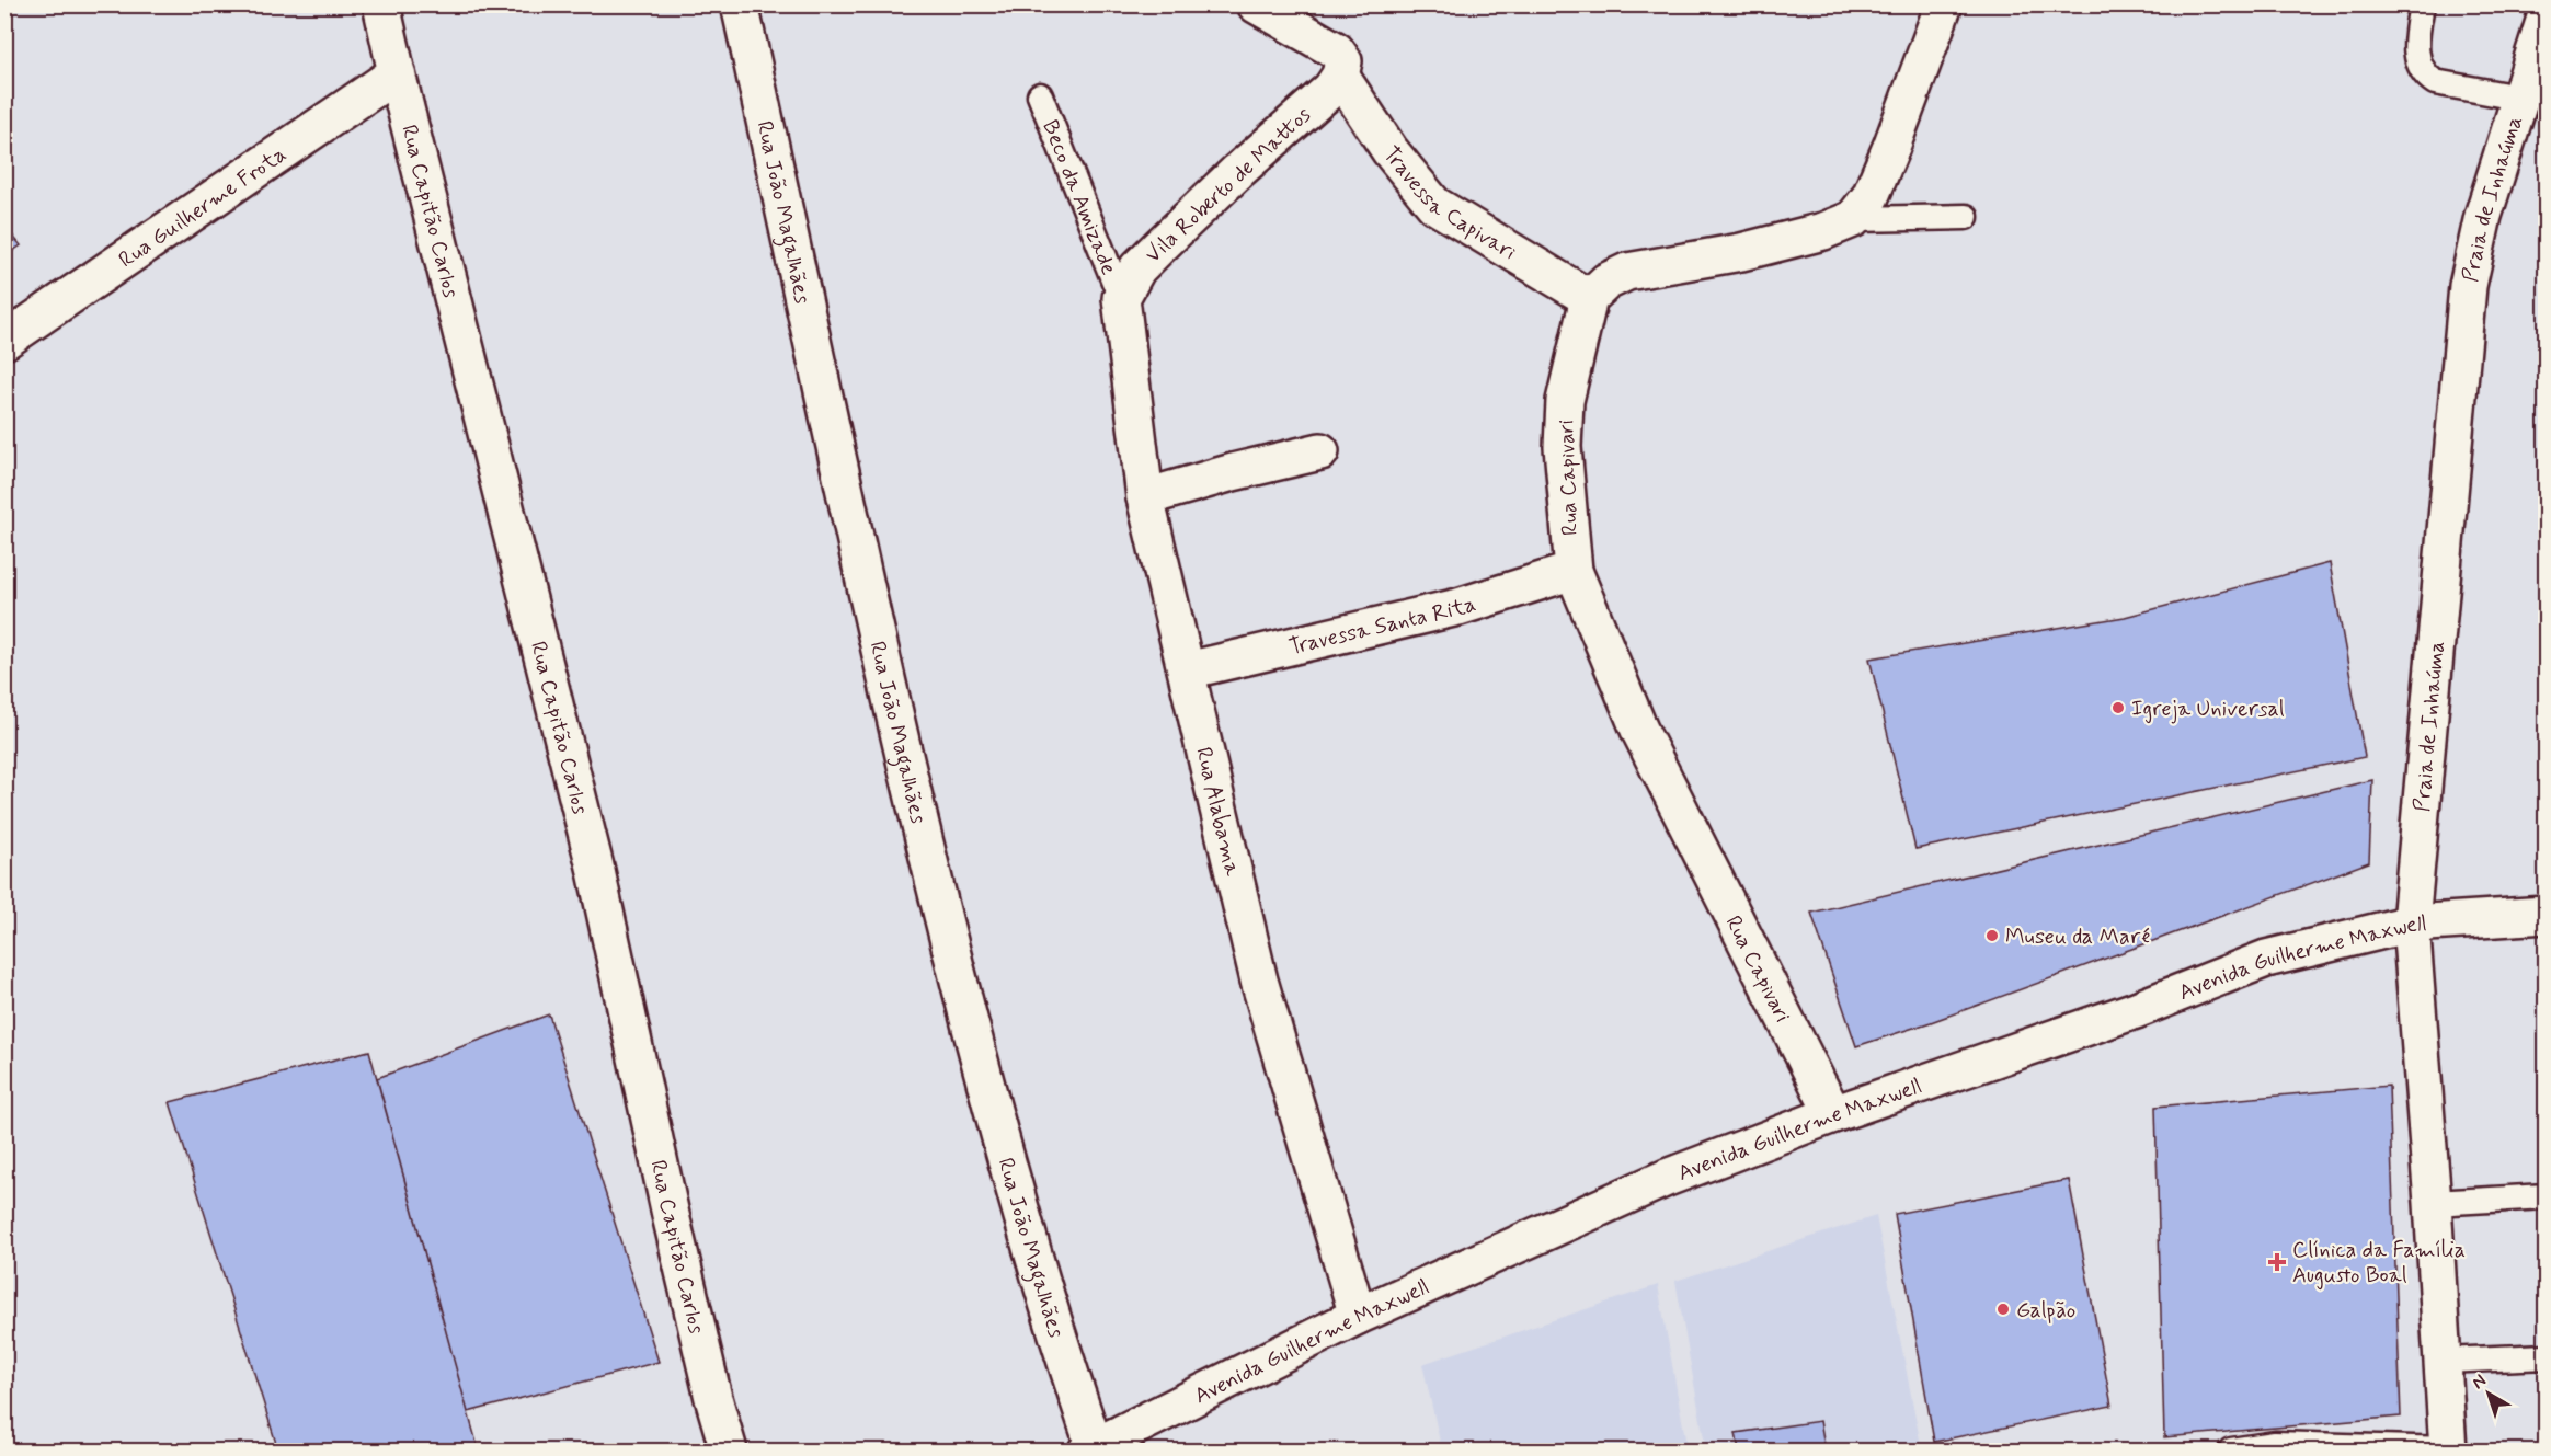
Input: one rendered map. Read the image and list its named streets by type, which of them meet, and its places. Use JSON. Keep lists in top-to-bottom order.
{
  "streets": {
    "street": [
      "Vila Roberto de Mattos",
      "Travessa Capivari",
      "Praia de Inhaúma",
      "Rua Guilherme Frota",
      "Rua Capitão Carlos",
      "Rua João Magalhães",
      "Rua Capivari",
      "Travessa Santa Rita",
      "Rua Alabama",
      "Avenida Guilherme Maxwell"
    ],
    "lane": ["Beco da Amizade"]
  },
  "crossings": [
    ["Vila Roberto de Mattos", "Beco da Amizade"],
    ["Vila Roberto de Mattos", "Travessa Capivari"],
    ["Vila Roberto de Mattos", "Rua Alabama"],
    ["Beco da Amizade", "Rua Alabama"],
    ["Travessa Capivari", "Rua Capivari"],
    ["Praia de Inhaúma", "Avenida Guilherme Maxwell"],
    ["Rua Guilherme Frota", "Rua Capitão Carlos"],
    ["Rua João Magalhães", "Avenida Guilherme Maxwell"],
    ["Rua Capivari", "Travessa Santa Rita"],
    ["Rua Capivari", "Avenida Guilherme Maxwell"],
    ["Travessa Santa Rita", "Rua Alabama"],
    ["Rua Alabama", "Avenida Guilherme Maxwell"]
  ],
  "places": {
    "other": ["Igreja Universal", "Museu da Maré", "Galpão"],
    "health": ["Clínica da Família Augusto Boal"]
  },
  "north": "top left"
}
